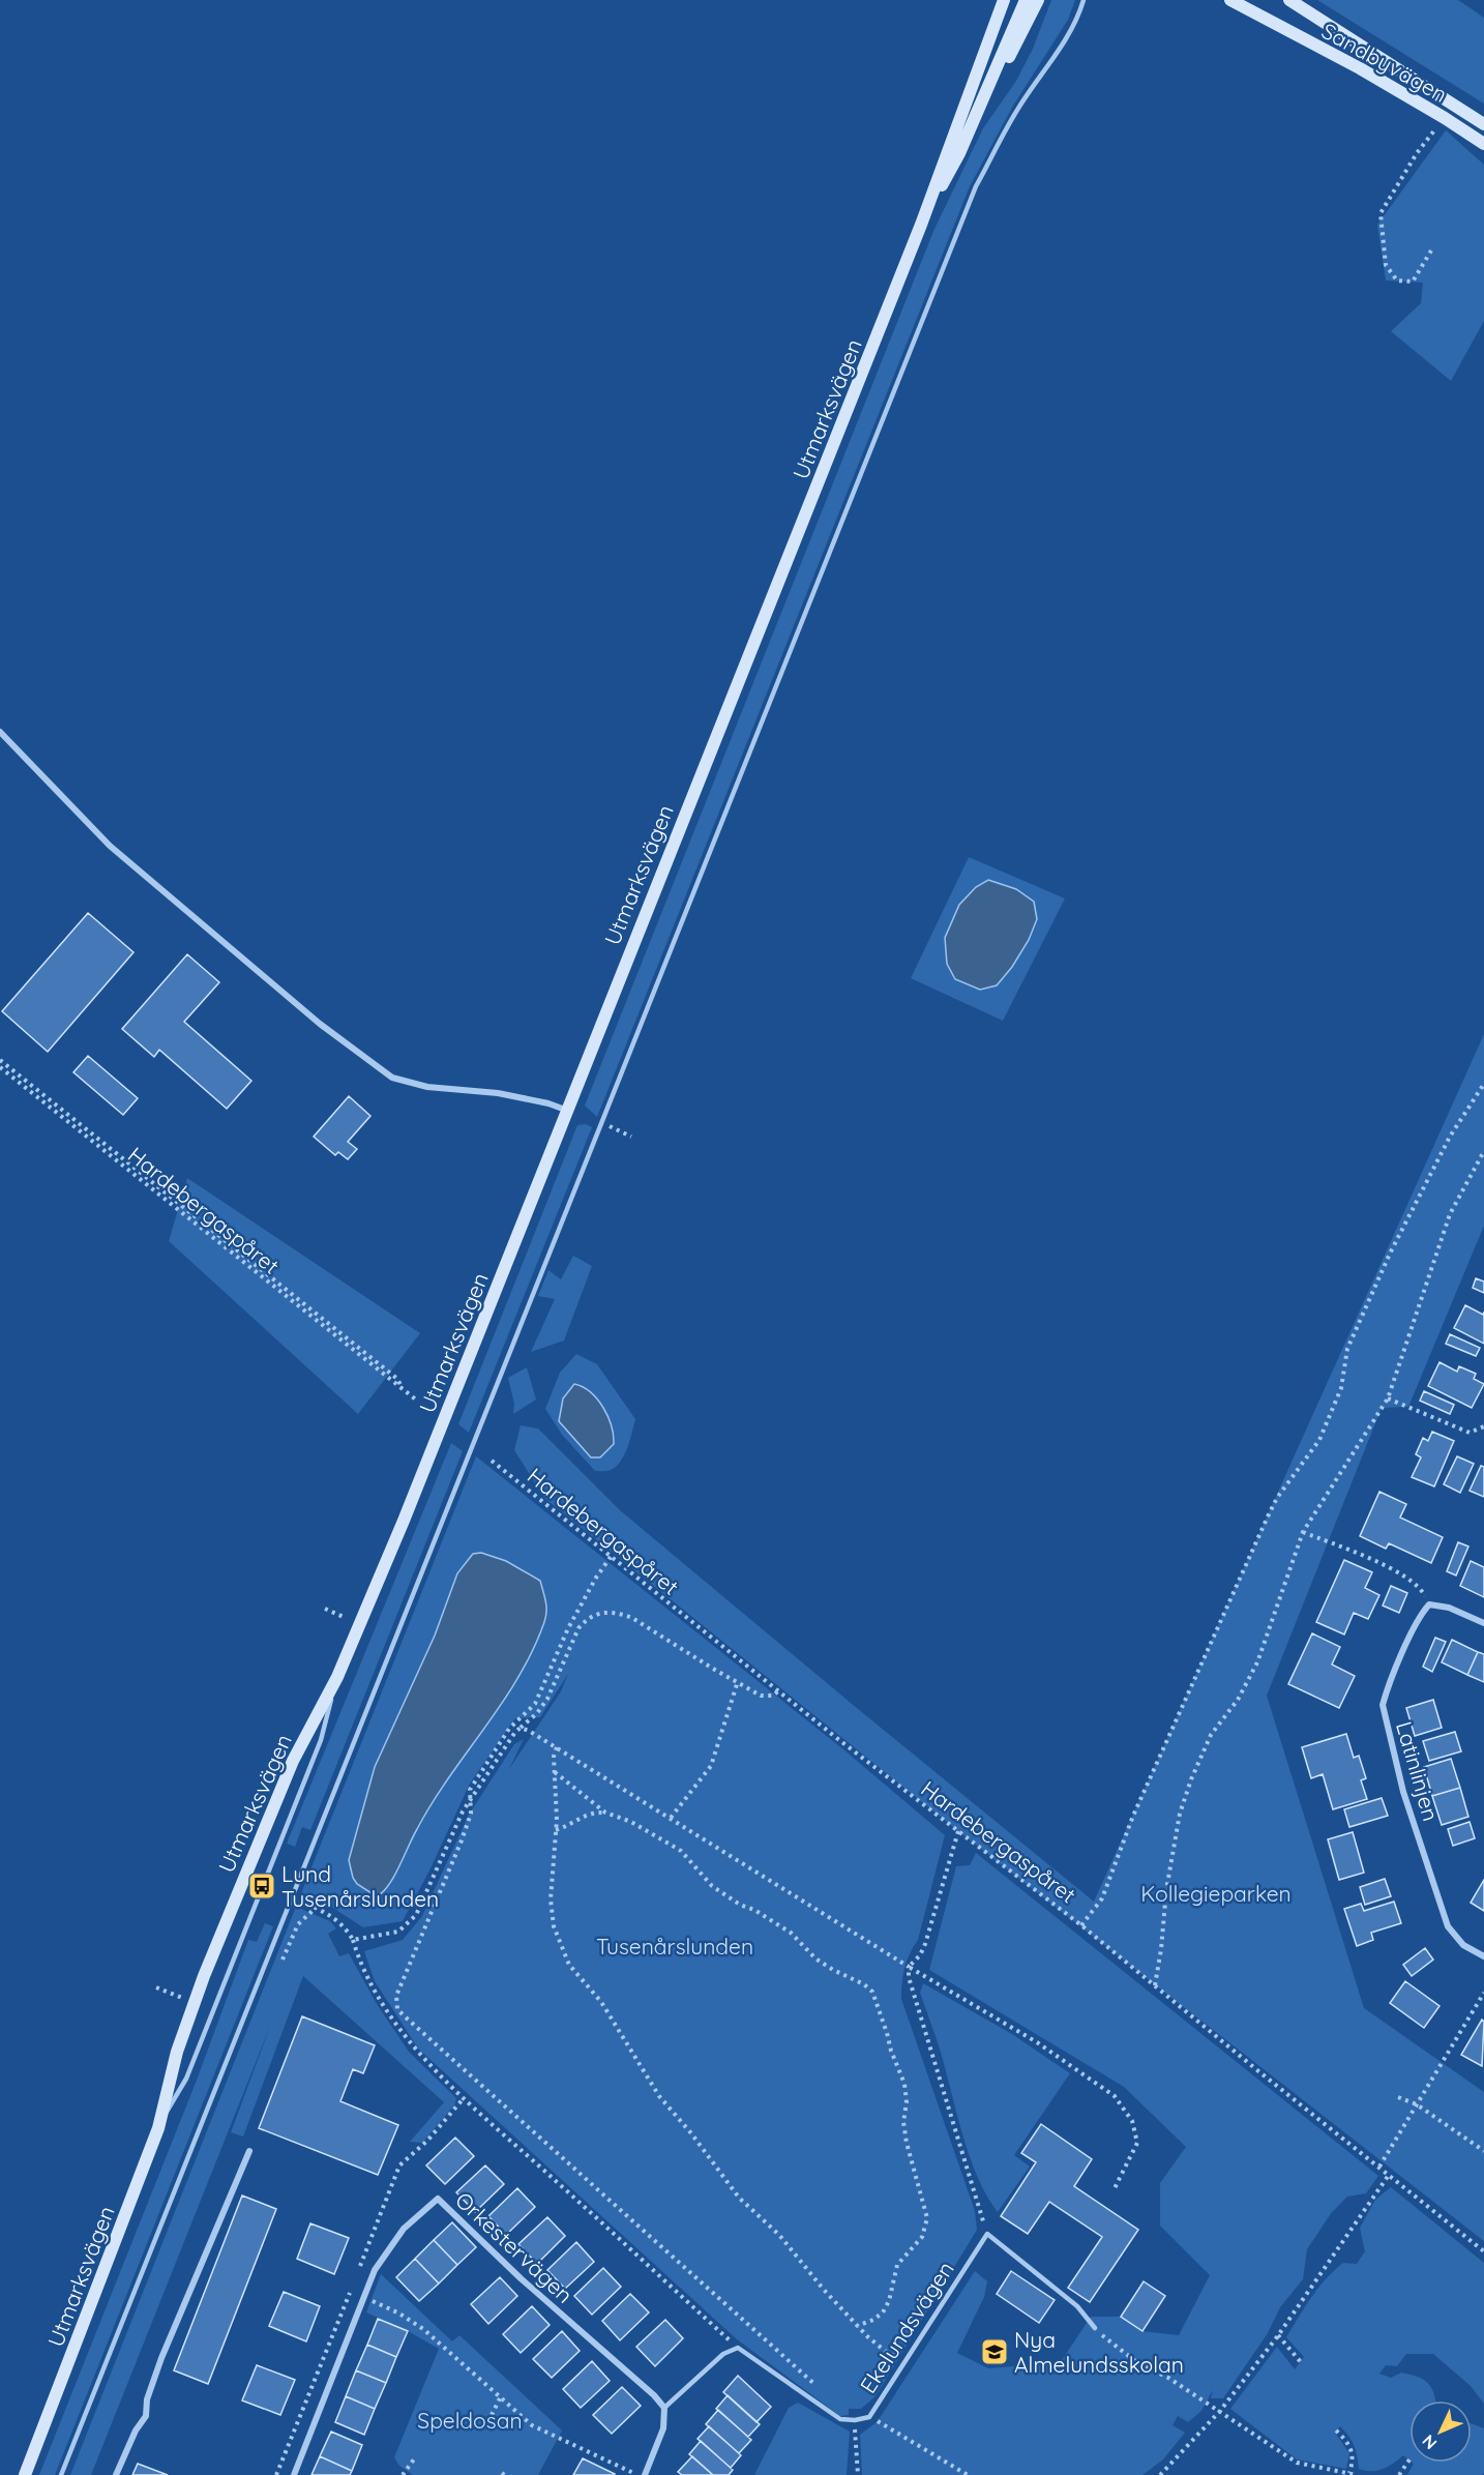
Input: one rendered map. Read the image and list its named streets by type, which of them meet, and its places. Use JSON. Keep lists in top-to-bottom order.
{
  "streets": {
    "main road": ["Sandbyvägen", "Utmarksvägen"],
    "street": ["Latinlinjen", "Orkestervägen"],
    "lane": ["Ekelundsvägen"],
    "path": ["Hardebergaspåret"]
  },
  "parks": ["Kollegieparken", "Tusenårslunden", "Speldosan"],
  "places": {
    "bus stop": ["Lund Tusenårslunden"],
    "school or university": ["Nya Almelundsskolan"]
  },
  "north": "bottom left"
}
